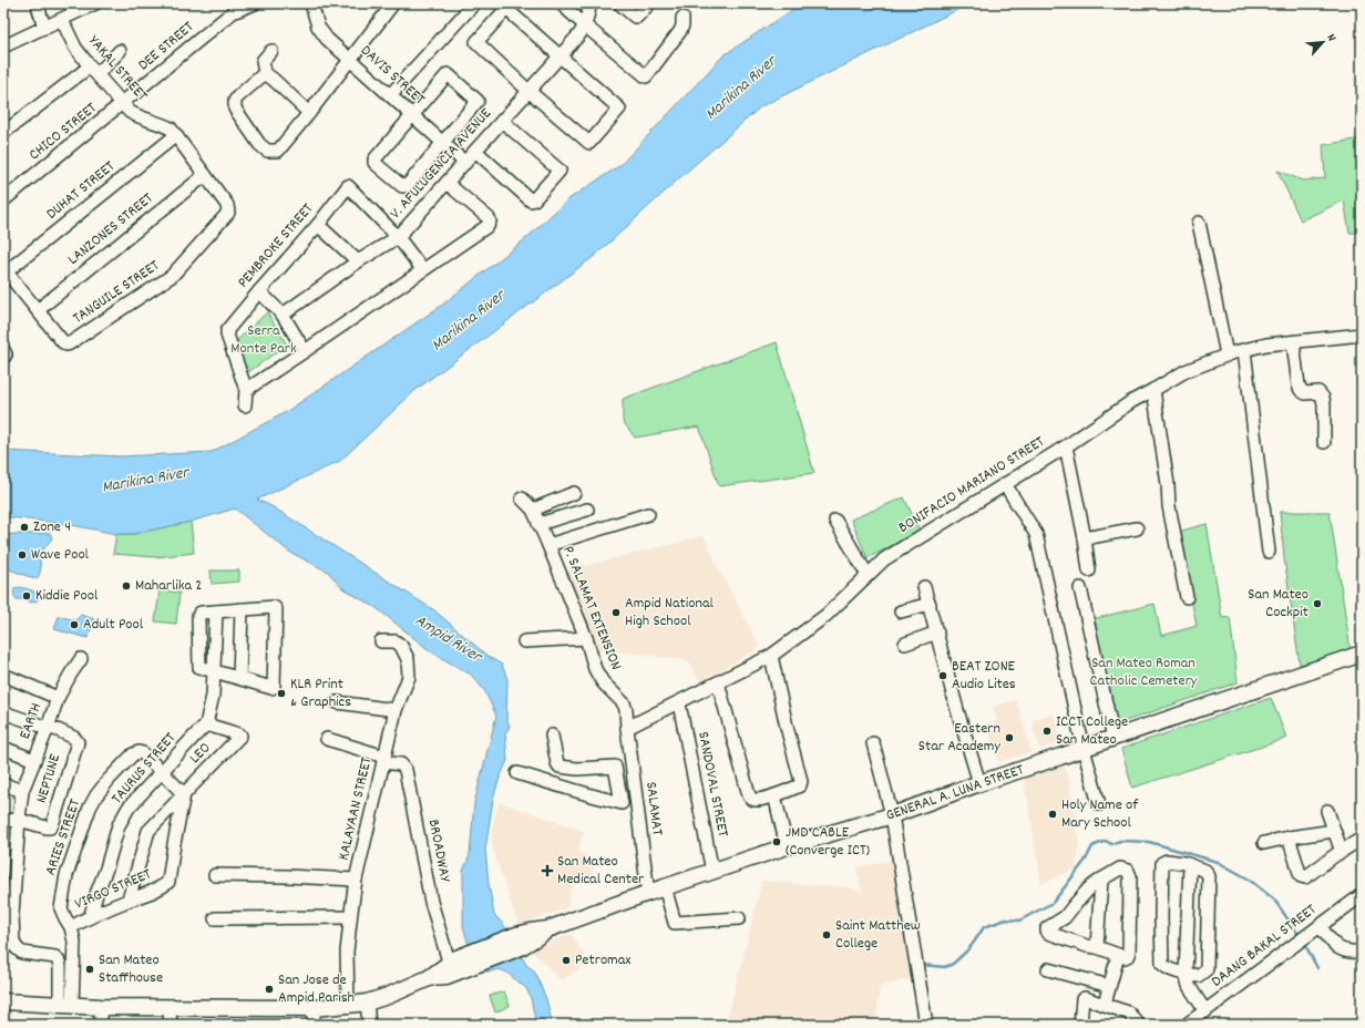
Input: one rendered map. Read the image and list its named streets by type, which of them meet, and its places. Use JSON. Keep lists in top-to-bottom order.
{
  "streets": {
    "main road": ["GENERAL A. LUNA STREET"],
    "street": [
      "DEE STREET",
      "YAKAL STREET",
      "DAVIS STREET",
      "CHICO STREET",
      "V. AFULUGENCIA AVENUE",
      "DUHAT STREET",
      "LANZONES STREET",
      "PEMBROKE STREET",
      "TANGUILE STREET",
      "BONIFACIO MARIANO STREET",
      "P. SALAMAT EXTENSION",
      "EARTH",
      "LEO",
      "TAURUS STREET",
      "NEPTUNE",
      "SANDOVAL STREET",
      "KALAYAAN STREET",
      "SALAMAT",
      "ARIES STREET",
      "BROADWAY",
      "VIRGO STREET",
      "DAANG BAKAL STREET"
    ]
  },
  "crossings": [
    ["DEE STREET", "YAKAL STREET"],
    ["DEE STREET", "CHICO STREET"],
    ["YAKAL STREET", "CHICO STREET"],
    ["YAKAL STREET", "DUHAT STREET"],
    ["YAKAL STREET", "LANZONES STREET"],
    ["YAKAL STREET", "TANGUILE STREET"],
    ["DAVIS STREET", "V. AFULUGENCIA AVENUE"],
    ["V. AFULUGENCIA AVENUE", "PEMBROKE STREET"],
    ["LANZONES STREET", "TANGUILE STREET"],
    ["BONIFACIO MARIANO STREET", "P. SALAMAT EXTENSION"],
    ["BONIFACIO MARIANO STREET", "SANDOVAL STREET"],
    ["BONIFACIO MARIANO STREET", "SALAMAT"],
    ["P. SALAMAT EXTENSION", "SALAMAT"],
    ["EARTH", "NEPTUNE"],
    ["EARTH", "GENERAL A. LUNA STREET"],
    ["LEO", "TAURUS STREET"],
    ["LEO", "VIRGO STREET"],
    ["TAURUS STREET", "ARIES STREET"],
    ["TAURUS STREET", "VIRGO STREET"],
    ["SANDOVAL STREET", "GENERAL A. LUNA STREET"],
    ["GENERAL A. LUNA STREET", "KALAYAAN STREET"],
    ["GENERAL A. LUNA STREET", "SALAMAT"],
    ["GENERAL A. LUNA STREET", "BROADWAY"],
    ["KALAYAAN STREET", "BROADWAY"],
    ["ARIES STREET", "VIRGO STREET"]
  ],
  "water": ["Marikina River", "Ampid River"],
  "parks": ["Serra Monte Park", "San Mateo Roman Catholic Cemetery"],
  "places": {
    "other": [
      "Zone 4",
      "Wave Pool",
      "Maharlika 2",
      "Kiddie Pool",
      "San Mateo Cockpit",
      "Ampid National High School",
      "Adult Pool",
      "BEAT ZONE Audio Lites",
      "KLR Print & Graphics",
      "ICCT College San Mateo",
      "Eastern Star Academy",
      "Holy Name of Mary School",
      "JMD CABLE (Converge ICT)",
      "Saint Matthew College",
      "Petromax",
      "San Mateo Staffhouse",
      "San Jose de Ampid Parish"
    ],
    "health": ["San Mateo Medical Center"]
  },
  "north": "top right"
}
